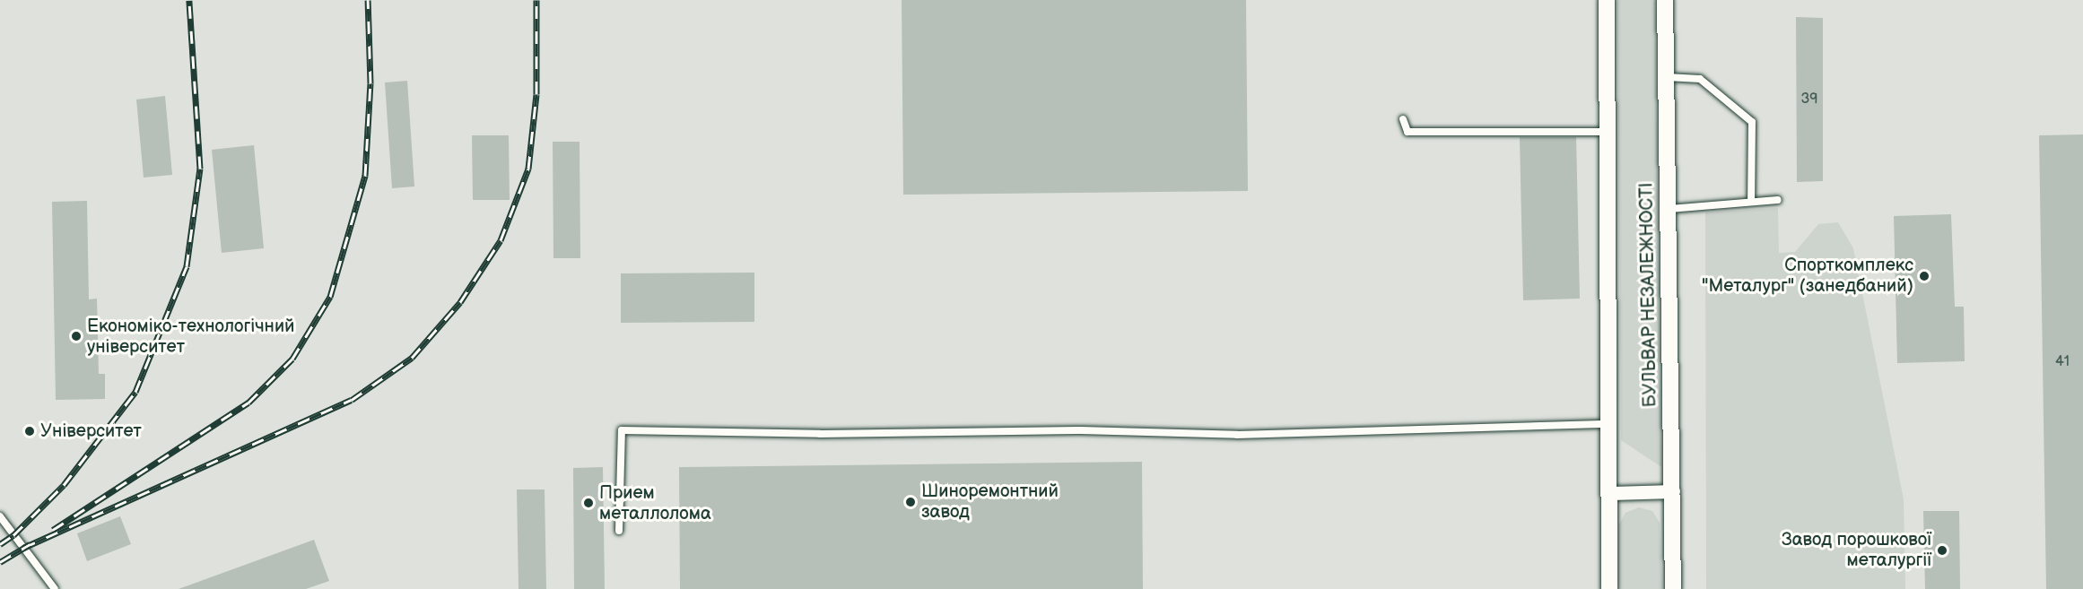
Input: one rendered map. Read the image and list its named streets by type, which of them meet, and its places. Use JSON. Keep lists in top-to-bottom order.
{
  "streets": {
    "street": ["БУЛЬВАР НЕЗАЛЕЖНОСТІ"]
  },
  "places": [
    "Спорткомплекс \"Металург\" (занедбаний)",
    "Економіко-технологічний університет",
    "Університет",
    "Шиноремонтний завод",
    "Прием металлолома",
    "Завод порошкової металургії"
  ],
  "house_numbers": ["39", "41"]
}
